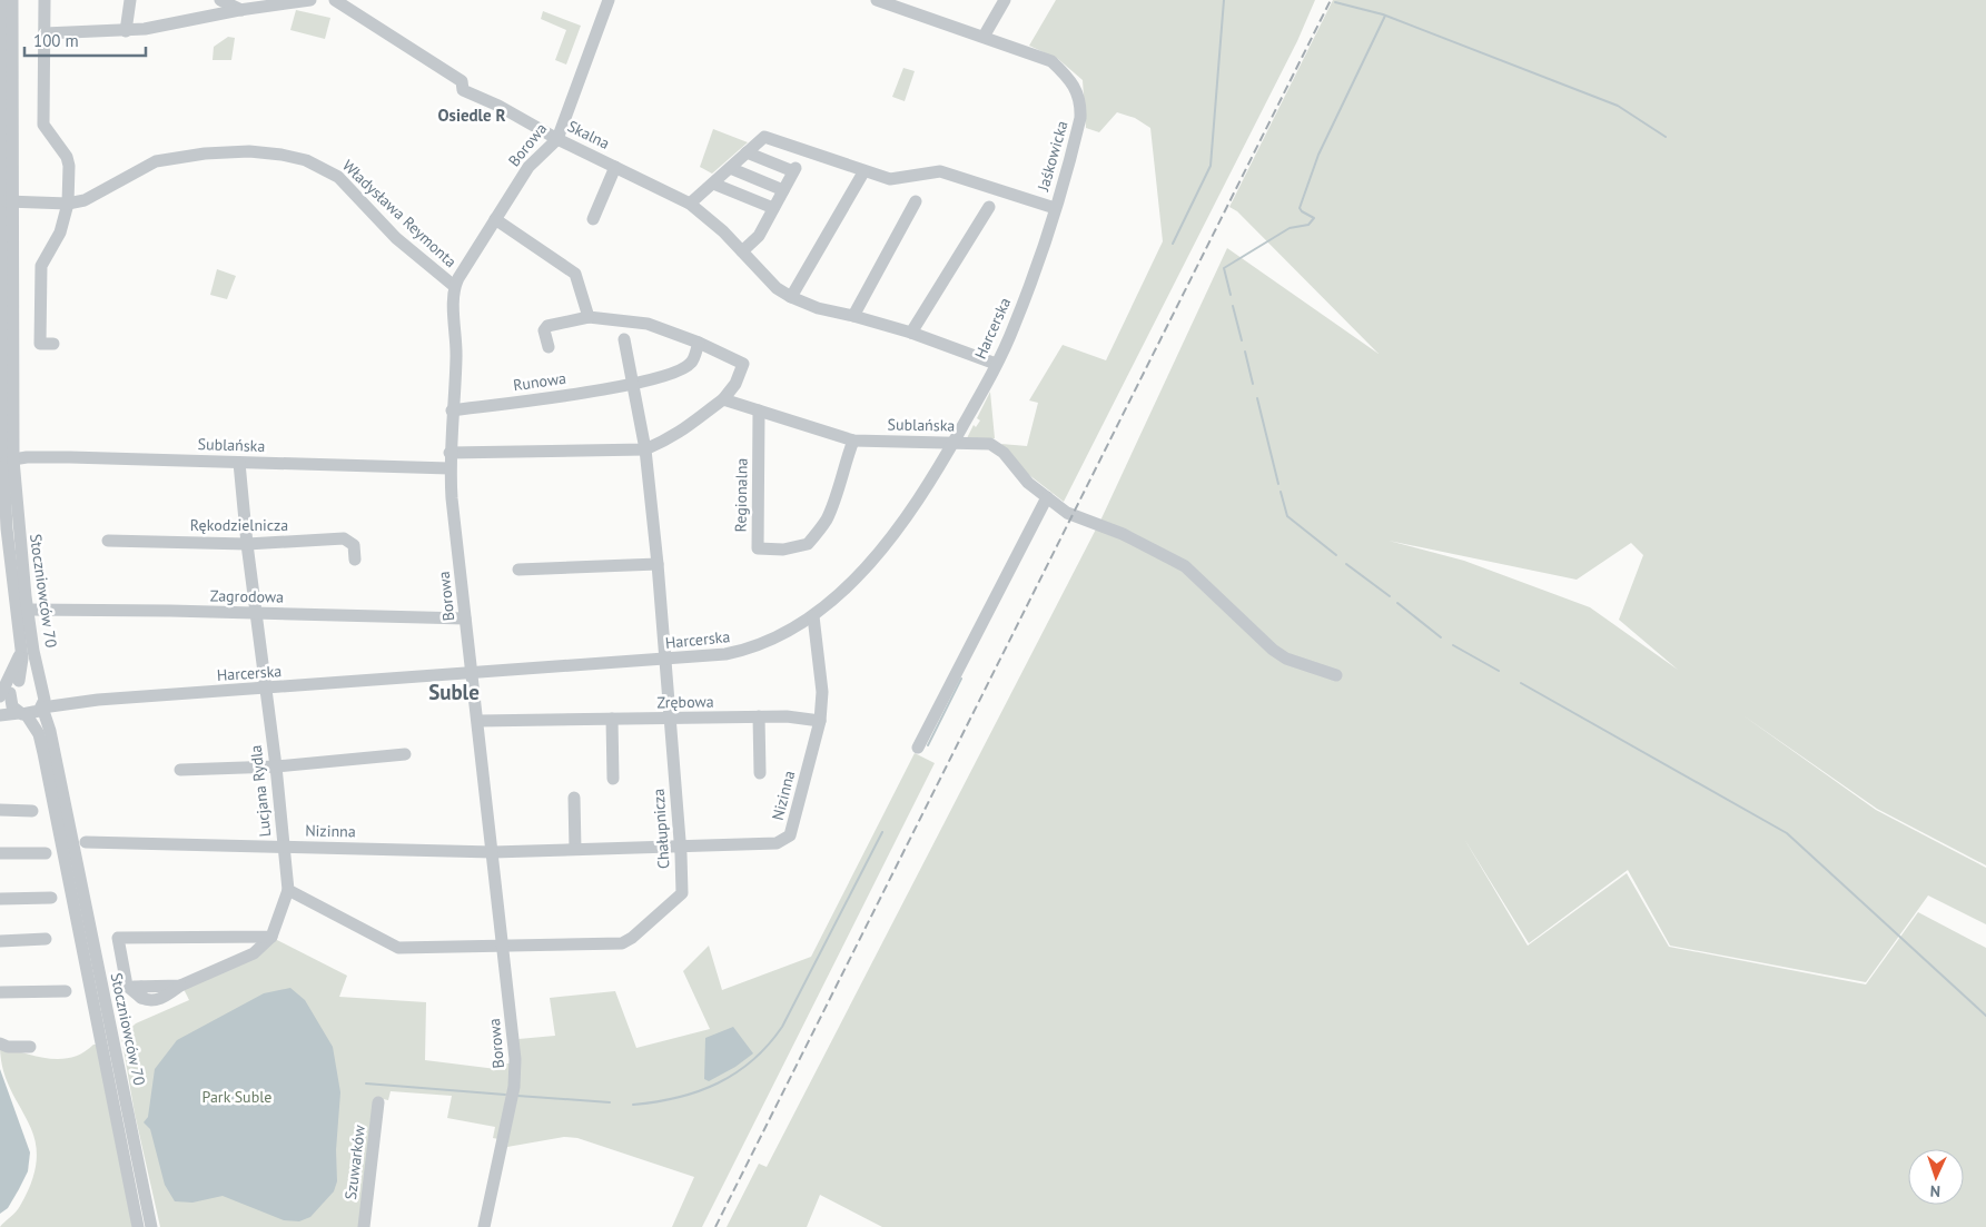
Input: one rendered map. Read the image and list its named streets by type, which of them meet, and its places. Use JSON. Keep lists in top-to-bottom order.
{
  "streets": {
    "street": [
      "Skalna",
      "Borowa",
      "Jaśkowicka",
      "Władysława Reymonta",
      "Harcerska",
      "Runowa",
      "Sublańska",
      "Regionalna",
      "Rękodzielnicza",
      "Stoczniowców 70",
      "Zagrodowa",
      "Zrębowa",
      "Lucjana Rydla",
      "Nizinna",
      "Chałupnicza",
      "Szuwarków"
    ]
  },
  "crossings": [
    ["Skalna", "Borowa"],
    ["Skalna", "Harcerska"],
    ["Borowa", "Władysława Reymonta"],
    ["Borowa", "Harcerska"],
    ["Borowa", "Runowa"],
    ["Borowa", "Sublańska"],
    ["Borowa", "Zagrodowa"],
    ["Borowa", "Zrębowa"],
    ["Borowa", "Nizinna"],
    ["Borowa", "Chałupnicza"],
    ["Jaśkowicka", "Harcerska"],
    ["Władysława Reymonta", "Stoczniowców 70"],
    ["Harcerska", "Sublańska"],
    ["Harcerska", "Stoczniowców 70"],
    ["Harcerska", "Lucjana Rydla"],
    ["Harcerska", "Nizinna"],
    ["Harcerska", "Chałupnicza"],
    ["Sublańska", "Regionalna"],
    ["Sublańska", "Stoczniowców 70"],
    ["Sublańska", "Lucjana Rydla"],
    ["Rękodzielnicza", "Lucjana Rydla"],
    ["Stoczniowców 70", "Zagrodowa"],
    ["Zagrodowa", "Lucjana Rydla"],
    ["Zrębowa", "Nizinna"],
    ["Zrębowa", "Chałupnicza"],
    ["Lucjana Rydla", "Nizinna"],
    ["Nizinna", "Chałupnicza"]
  ],
  "districts": ["Osiedle R", "Suble"],
  "parks": ["Park Suble"],
  "scale_bar": "100 m",
  "north": "bottom"
}
